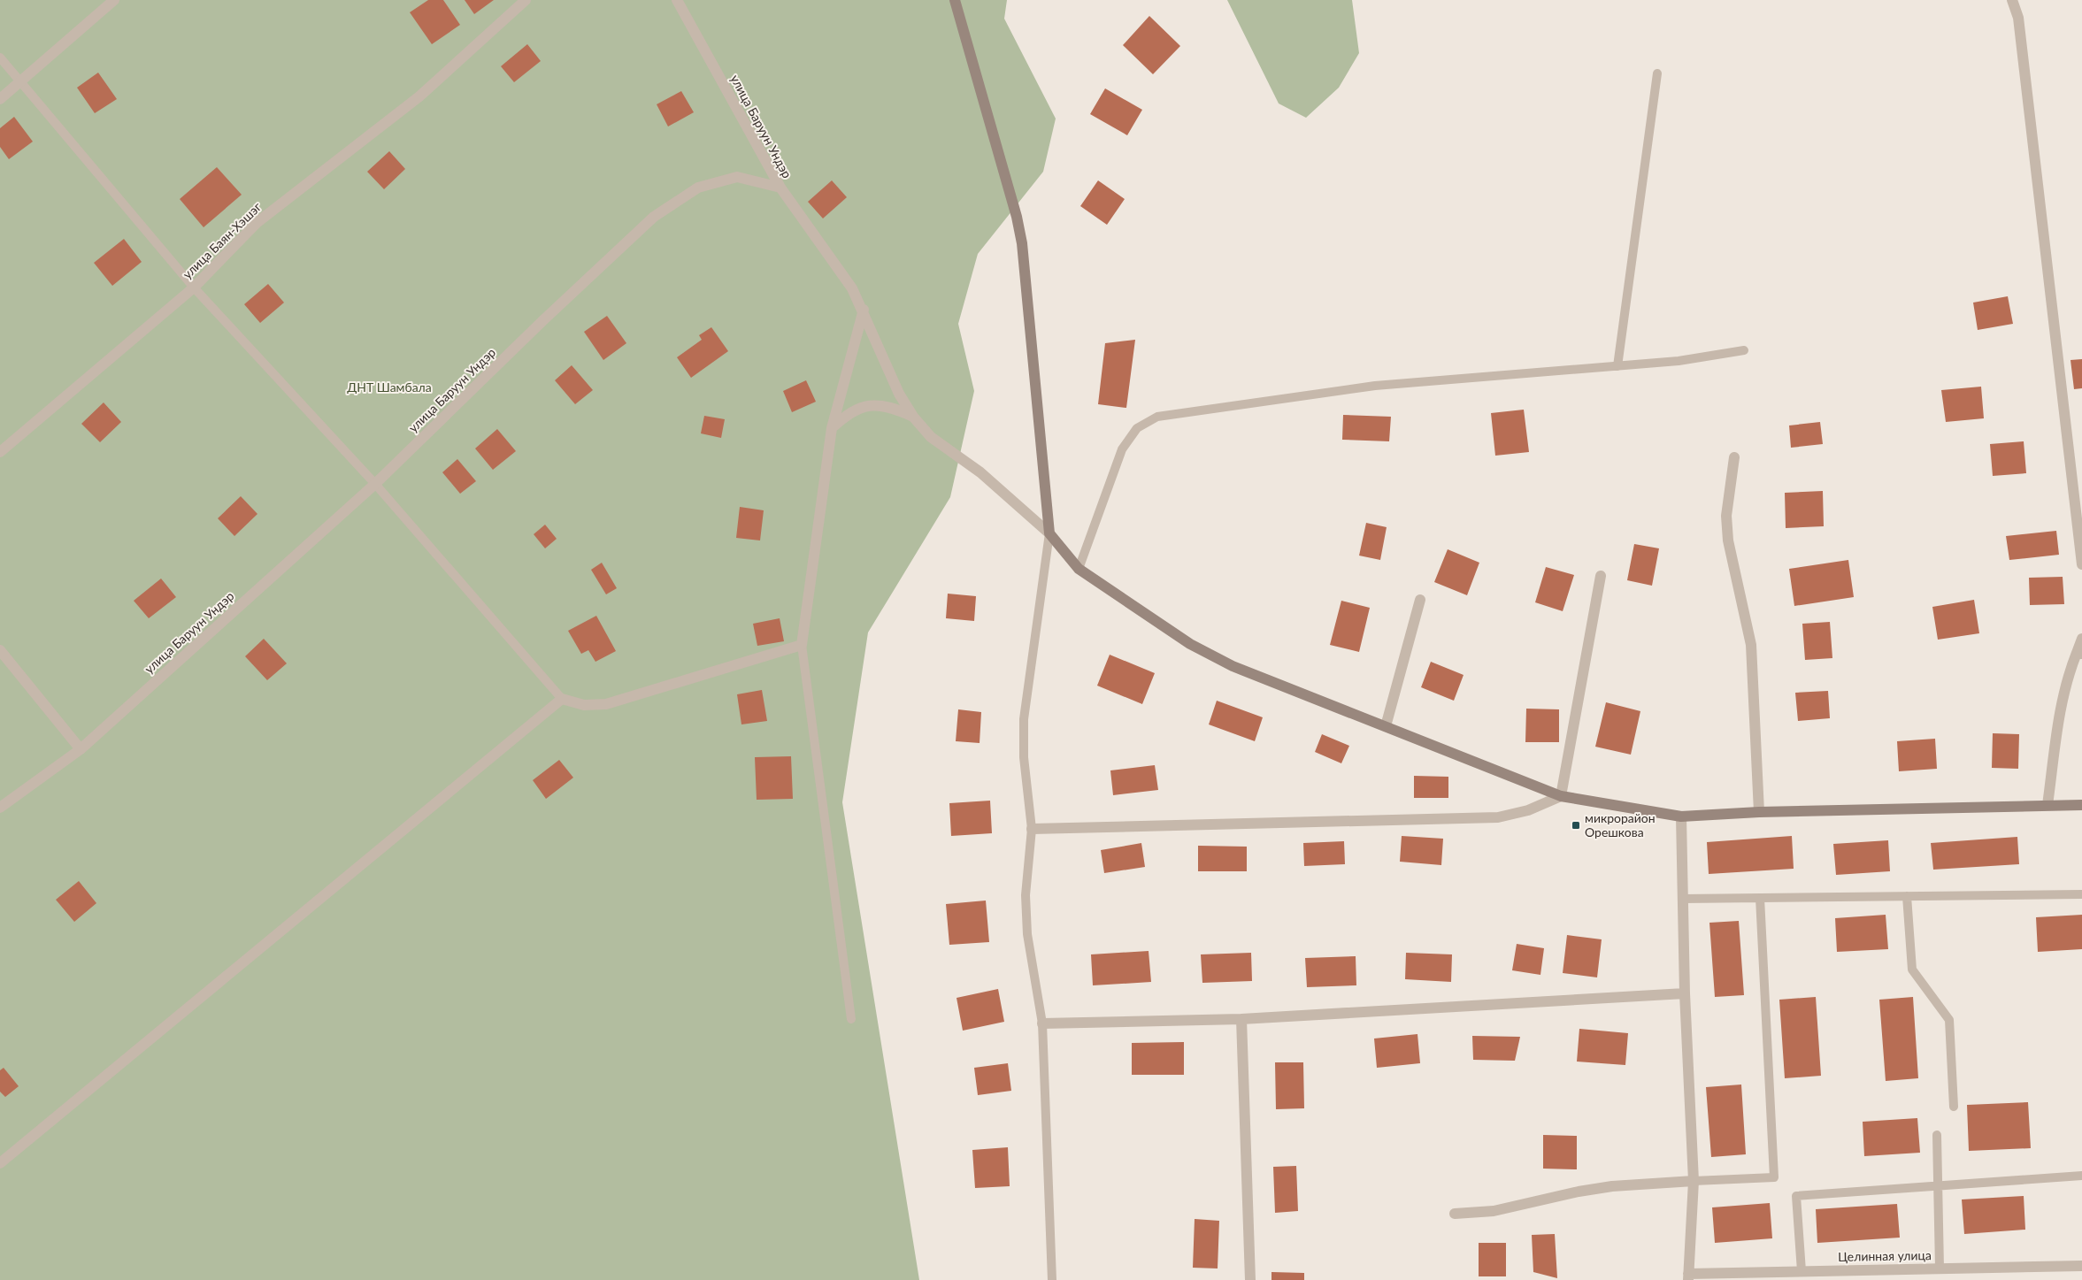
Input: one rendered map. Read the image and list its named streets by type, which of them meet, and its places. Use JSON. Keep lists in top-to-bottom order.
{
  "streets": {
    "street": ["улица Баруун Ундэр", "улица Баян-Хэшэг", "Целинная улица"]
  },
  "parks": ["ДНТ Шамбала"],
  "places": {
    "transit": ["микрорайон Орешкова"]
  }
}
